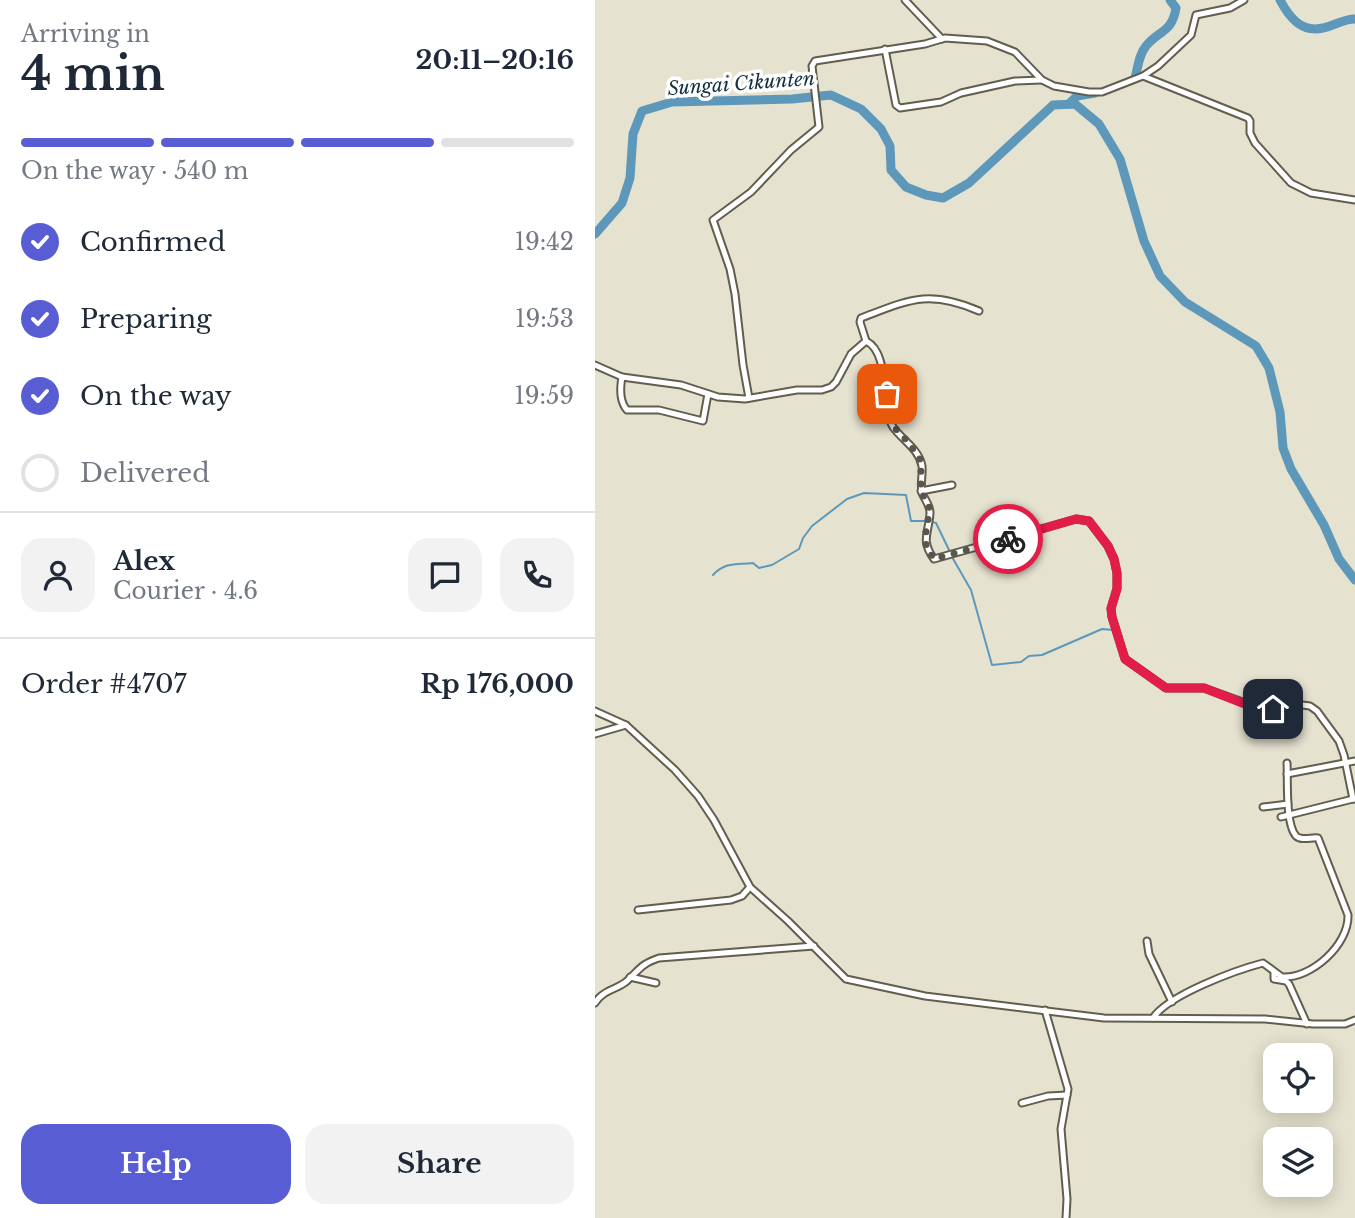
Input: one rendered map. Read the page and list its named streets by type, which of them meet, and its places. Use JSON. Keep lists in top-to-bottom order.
{
  "water": ["Sungai Cikunten"],
  "page": {
    "heading": ["4 min", "Arriving in", "20:11–20:16"],
    "panel": [
      "Alex",
      "Courier · 4.6",
      "Order #4707",
      "Rp 176,000"
    ],
    "bar": "On the way · 540 m",
    "list": [
      ["Confirmed", "19:42"],
      ["Preparing", "19:53"],
      ["On the way", "19:59"],
      "Delivered"
    ],
    "buttons": ["Help", "Share"]
  }
}
